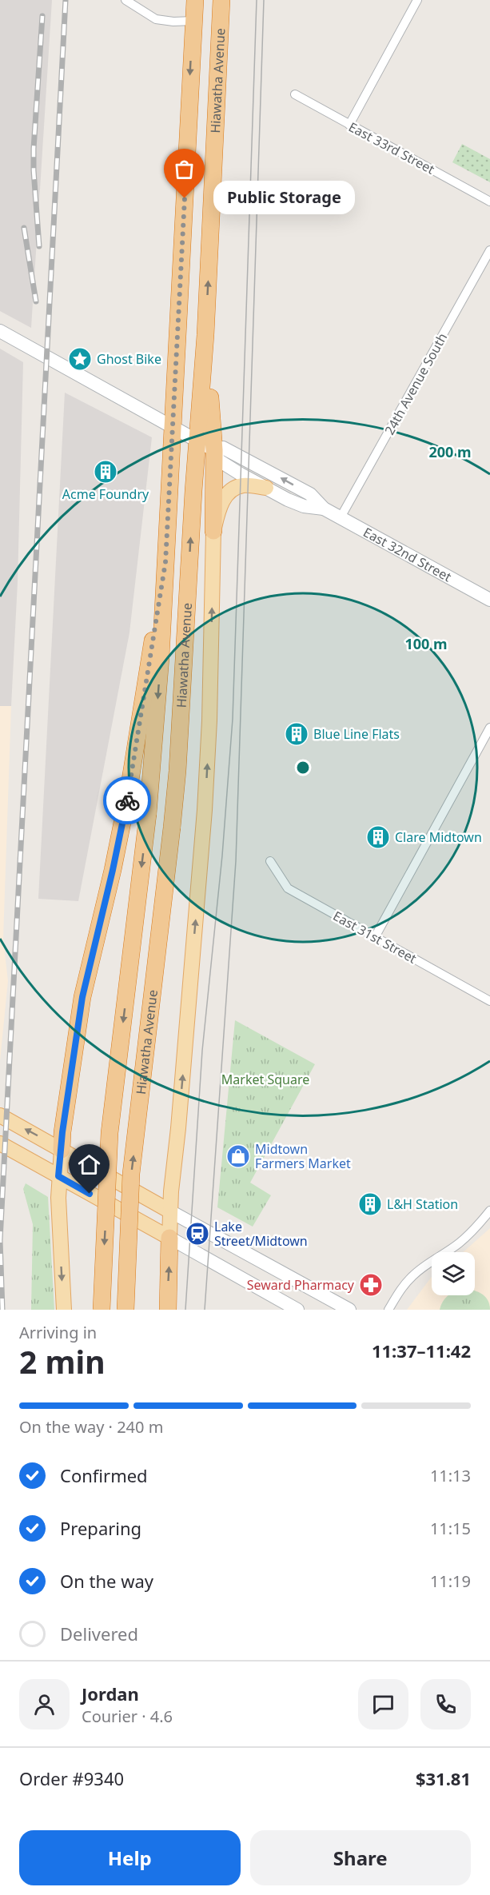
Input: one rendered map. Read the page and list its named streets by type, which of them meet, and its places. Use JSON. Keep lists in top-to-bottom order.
{
  "streets": {
    "highway": ["Hiawatha Avenue"],
    "street": [
      "East 33rd Street",
      "24th Avenue South",
      "East 32nd Street",
      "East 31st Street"
    ]
  },
  "crossings": [
    ["Hiawatha Avenue", "East 32nd Street"],
    ["24th Avenue South", "East 32nd Street"]
  ],
  "parks": ["Market Square"],
  "places": {
    "other": ["Public Storage"],
    "place": ["Ghost Bike"],
    "building": [
      "Acme Foundry",
      "Blue Line Flats",
      "Clare Midtown",
      "L&H Station"
    ],
    "shop": ["Midtown Farmers Market"],
    "station": ["Lake Street/Midtown"],
    "pharmacy": ["Seward Pharmacy"]
  },
  "page": {
    "bubble": "Public Storage",
    "heading": ["2 min", "Arriving in", "11:37–11:42"],
    "panel": [
      "Jordan",
      "Courier · 4.6",
      "Order #9340",
      "$31.81"
    ],
    "bar": "On the way · 240 m",
    "list": [
      ["Confirmed", "11:13"],
      ["Preparing", "11:15"],
      ["On the way", "11:19"],
      "Delivered"
    ],
    "buttons": ["Help", "Share"]
  },
  "rings": ["200 m", "100 m"]
}
